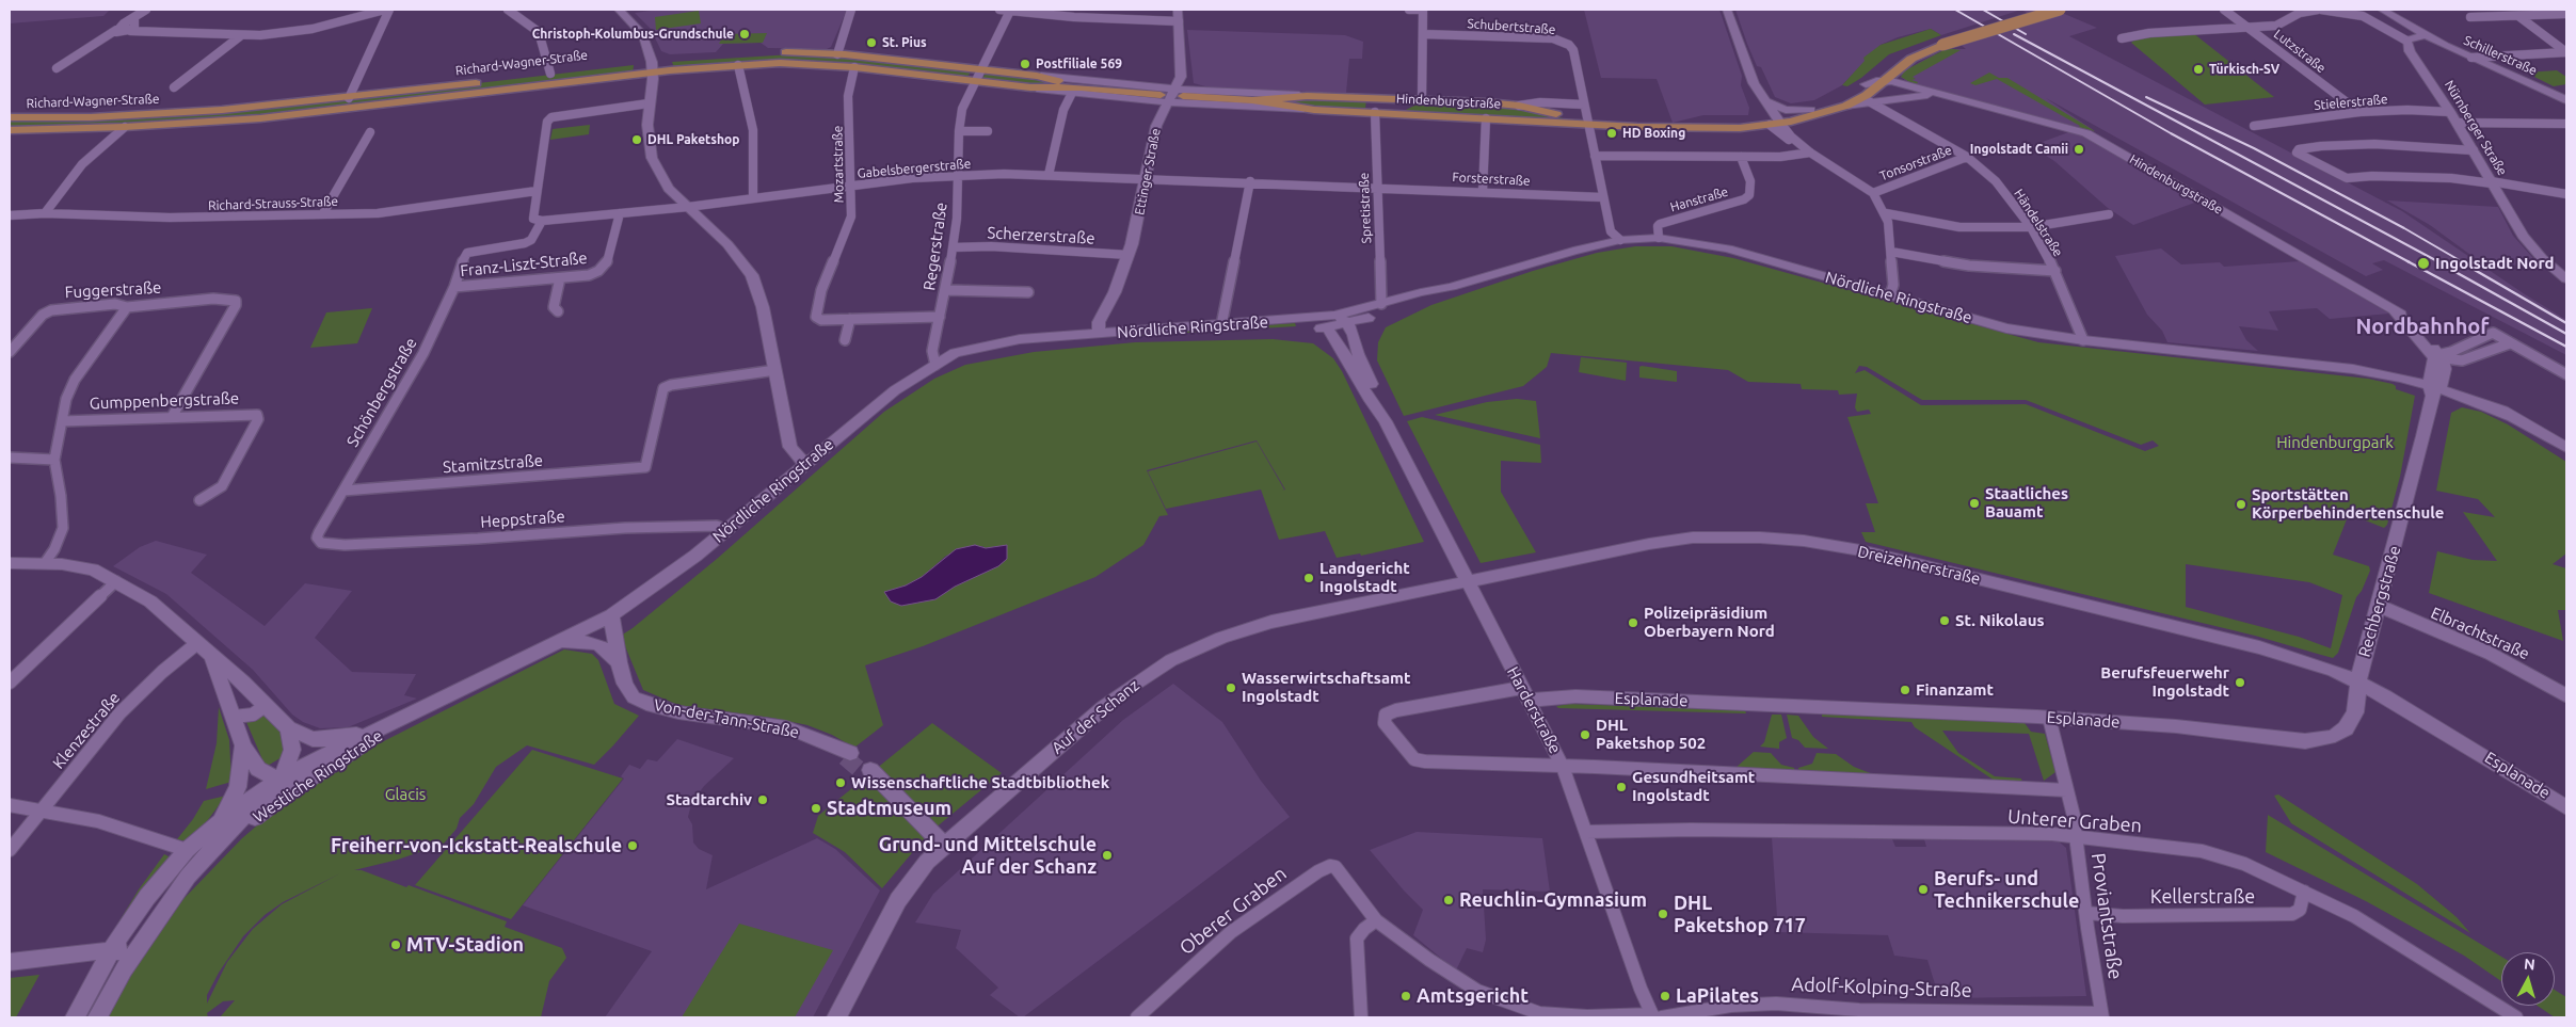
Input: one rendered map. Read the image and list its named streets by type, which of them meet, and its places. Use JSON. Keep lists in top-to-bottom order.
{
  "streets": {
    "main road": ["Richard-Wagner-Straße", "Hindenburgstraße"],
    "street": [
      "Schubertstraße",
      "Lutzstraße",
      "Schillerstraße",
      "Stielerstraße",
      "Nürnberger Straße",
      "Tonsorstraße",
      "Mozartstraße",
      "Gabelsbergerstraße",
      "Ettinger Straße",
      "Forsterstraße",
      "Hanstraße",
      "Richard-Strauss-Straße",
      "Spretistraße",
      "Händelstraße",
      "Scherzerstraße",
      "Regerstraße",
      "Franz-Liszt-Straße",
      "Fuggerstraße",
      "Nördliche Ringstraße",
      "Schönbergstraße",
      "Gumppenbergstraße",
      "Stamitzstraße",
      "Heppstraße",
      "Dreizehnerstraße",
      "Rechbergstraße",
      "Elbrachtstraße",
      "Esplanade",
      "Harderstraße",
      "Auf der Schanz",
      "Von-der-Tann-Straße",
      "Klenzestraße",
      "Westliche Ringstraße",
      "Unterer Graben",
      "Kellerstraße",
      "Oberer Graben",
      "Proviantstraße",
      "Adolf-Kolping-Straße"
    ]
  },
  "crossings": [
    ["Schubertstraße", "Hindenburgstraße"],
    ["Schubertstraße", "Forsterstraße"],
    ["Schubertstraße", "Nördliche Ringstraße"],
    ["Lutzstraße", "Stielerstraße"],
    ["Richard-Wagner-Straße", "Hindenburgstraße"],
    ["Richard-Wagner-Straße", "Mozartstraße"],
    ["Richard-Wagner-Straße", "Ettinger Straße"],
    ["Richard-Wagner-Straße", "Regerstraße"],
    ["Hindenburgstraße", "Ettinger Straße"],
    ["Hindenburgstraße", "Spretistraße"],
    ["Hindenburgstraße", "Händelstraße"],
    ["Stielerstraße", "Nürnberger Straße"],
    ["Tonsorstraße", "Händelstraße"],
    ["Mozartstraße", "Gabelsbergerstraße"],
    ["Gabelsbergerstraße", "Ettinger Straße"],
    ["Gabelsbergerstraße", "Forsterstraße"],
    ["Gabelsbergerstraße", "Spretistraße"],
    ["Gabelsbergerstraße", "Regerstraße"],
    ["Gabelsbergerstraße", "Franz-Liszt-Straße"],
    ["Gabelsbergerstraße", "Schönbergstraße"],
    ["Ettinger Straße", "Scherzerstraße"],
    ["Forsterstraße", "Spretistraße"],
    ["Hanstraße", "Nördliche Ringstraße"],
    ["Spretistraße", "Nördliche Ringstraße"],
    ["Händelstraße", "Nördliche Ringstraße"],
    ["Scherzerstraße", "Regerstraße"],
    ["Regerstraße", "Nördliche Ringstraße"],
    ["Franz-Liszt-Straße", "Schönbergstraße"],
    ["Fuggerstraße", "Gumppenbergstraße"],
    ["Nördliche Ringstraße", "Heppstraße"],
    ["Nördliche Ringstraße", "Rechbergstraße"],
    ["Nördliche Ringstraße", "Harderstraße"],
    ["Nördliche Ringstraße", "Von-der-Tann-Straße"],
    ["Nördliche Ringstraße", "Westliche Ringstraße"],
    ["Schönbergstraße", "Stamitzstraße"],
    ["Schönbergstraße", "Heppstraße"],
    ["Dreizehnerstraße", "Rechbergstraße"],
    ["Dreizehnerstraße", "Esplanade"],
    ["Dreizehnerstraße", "Harderstraße"],
    ["Dreizehnerstraße", "Auf der Schanz"],
    ["Rechbergstraße", "Elbrachtstraße"],
    ["Rechbergstraße", "Esplanade"],
    ["Esplanade", "Harderstraße"],
    ["Esplanade", "Proviantstraße"],
    ["Harderstraße", "Auf der Schanz"],
    ["Harderstraße", "Unterer Graben"],
    ["Harderstraße", "Adolf-Kolping-Straße"],
    ["Von-der-Tann-Straße", "Westliche Ringstraße"],
    ["Unterer Graben", "Kellerstraße"],
    ["Unterer Graben", "Proviantstraße"],
    ["Kellerstraße", "Proviantstraße"],
    ["Oberer Graben", "Adolf-Kolping-Straße"],
    ["Proviantstraße", "Adolf-Kolping-Straße"]
  ],
  "districts": ["Nordbahnhof"],
  "parks": ["Hindenburgpark", "Glacis"],
  "places": [
    "Christoph-Kolumbus-Grundschule",
    "St. Pius",
    "Postfiliale 569",
    "Türkisch-SV",
    "HD Boxing",
    "DHL Paketshop",
    "Ingolstadt Camii",
    "Ingolstadt Nord",
    "Staatliches Bauamt",
    "Sportstätten Körperbehindertenschule",
    "Landgericht Ingolstadt",
    "St. Nikolaus",
    "Polizeipräsidium Oberbayern Nord",
    "Berufsfeuerwehr Ingolstadt",
    "Wasserwirtschaftsamt Ingolstadt",
    "Finanzamt",
    "DHL Paketshop 502",
    "Wissenschaftliche Stadtbibliothek",
    "Gesundheitsamt Ingolstadt",
    "Stadtarchiv",
    "Stadtmuseum",
    "Freiherr-von-Ickstatt-Realschule",
    "Grund- und Mittelschule Auf der Schanz",
    "Berufs- und Technikerschule",
    "Reuchlin-Gymnasium",
    "DHL Paketshop 717",
    "MTV-Stadion",
    "Amtsgericht",
    "LaPilates"
  ],
  "north": "top"
}
